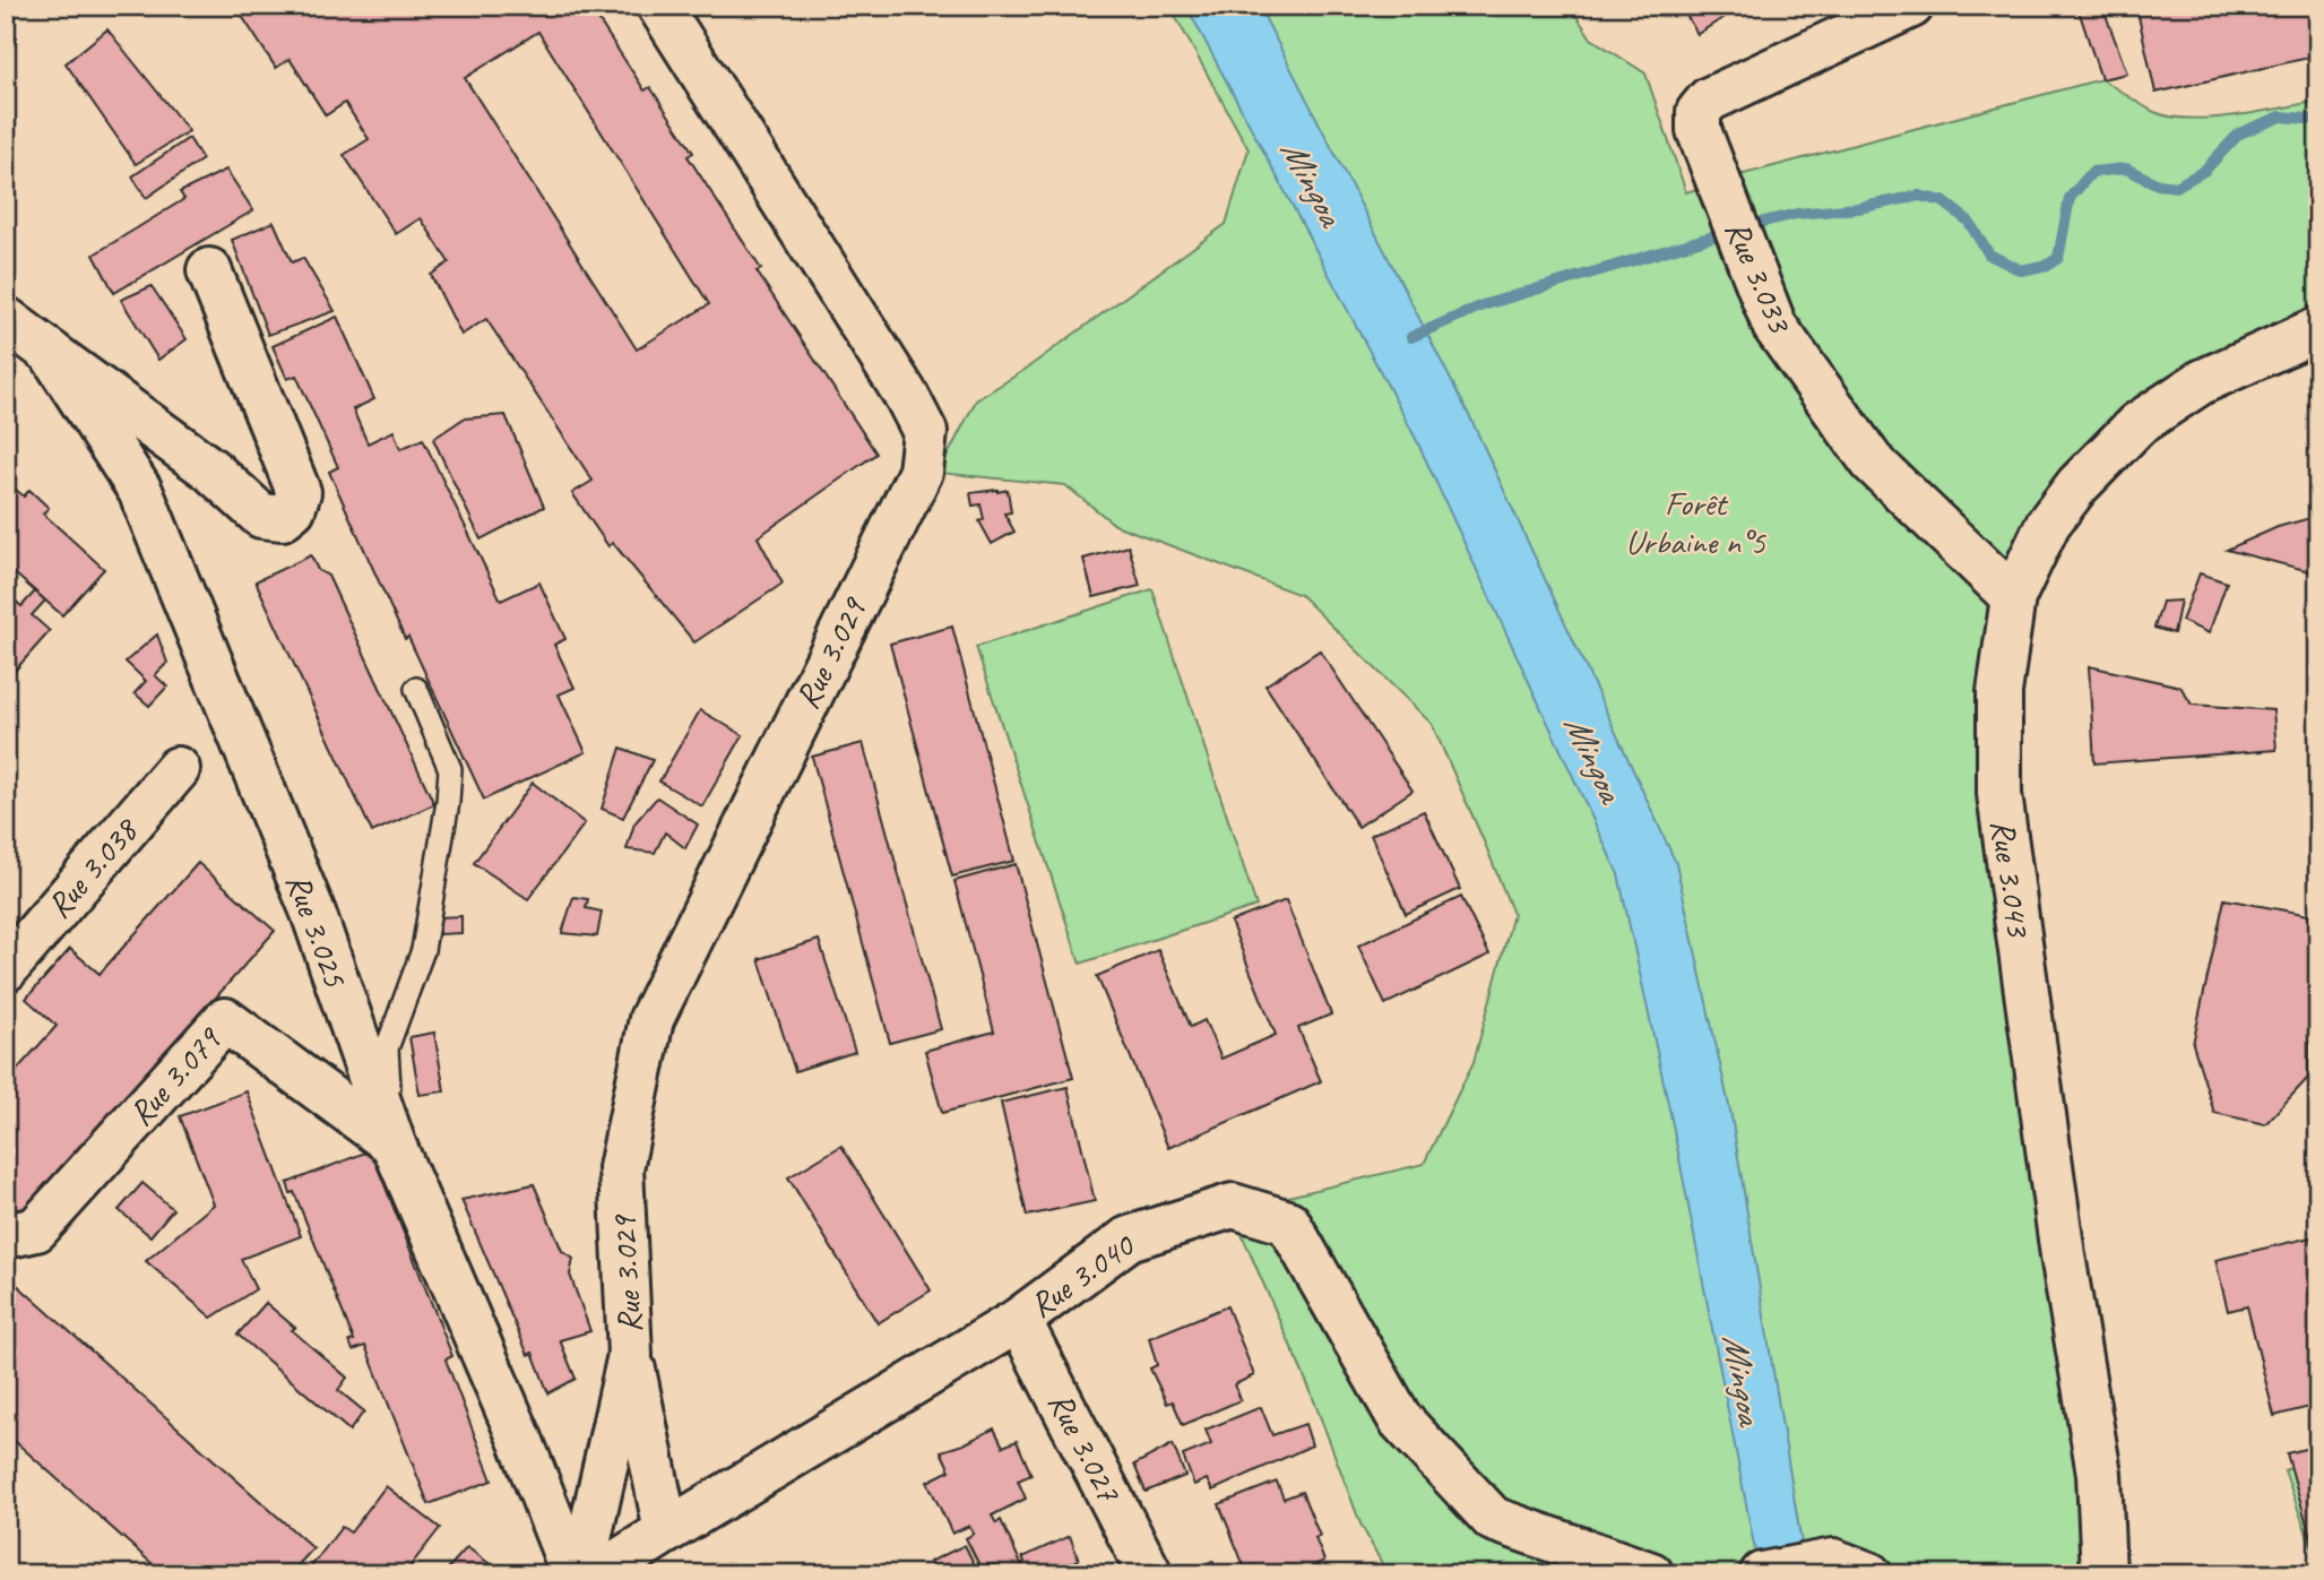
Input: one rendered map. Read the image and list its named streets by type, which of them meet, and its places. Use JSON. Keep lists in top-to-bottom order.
{
  "streets": {
    "street": [
      "Rue 3.033",
      "Rue 3.029",
      "Rue 3.038",
      "Rue 3.043",
      "Rue 3.025",
      "Rue 3.079",
      "Rue 3.040",
      "Rue 3.027"
    ]
  },
  "crossings": [
    ["Rue 3.033", "Rue 3.043"],
    ["Rue 3.029", "Rue 3.040"],
    ["Rue 3.025", "Rue 3.079"],
    ["Rue 3.040", "Rue 3.027"]
  ],
  "water": ["Mingoa"],
  "parks": ["Forêt Urbaine n°5"]
}
